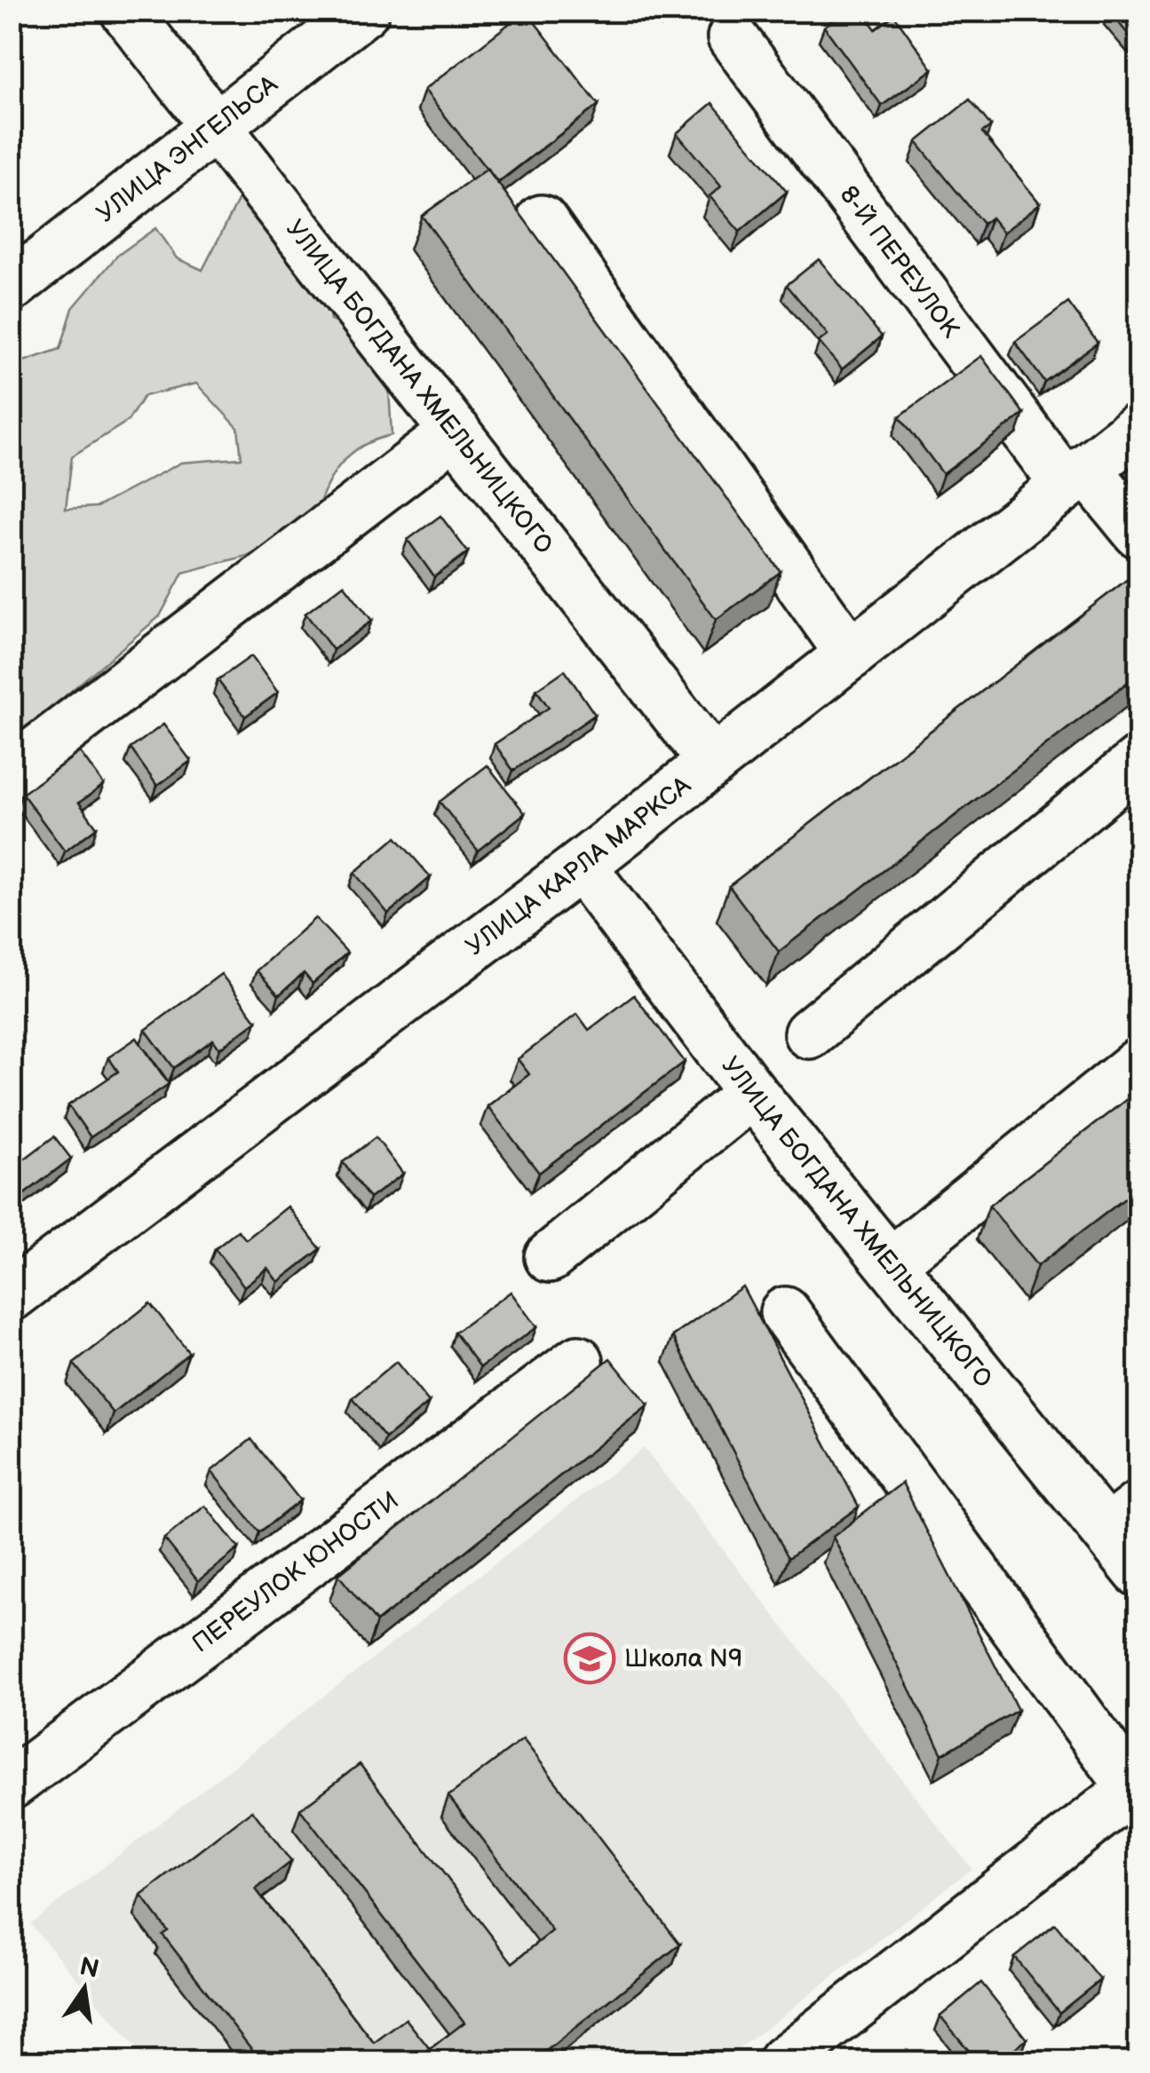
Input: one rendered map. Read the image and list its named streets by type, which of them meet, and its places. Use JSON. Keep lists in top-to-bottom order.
{
  "streets": {
    "street": [
      "УЛИЦА ЭНГЕЛЬСА",
      "8-Й ПЕРЕУЛОК",
      "УЛИЦА БОГДАНА ХМЕЛЬНИЦКОГО",
      "УЛИЦА КАРЛА МАРКСА",
      "ПЕРЕУЛОК ЮНОСТИ"
    ]
  },
  "crossings": [
    ["УЛИЦА ЭНГЕЛЬСА", "УЛИЦА БОГДАНА ХМЕЛЬНИЦКОГО"],
    ["8-Й ПЕРЕУЛОК", "УЛИЦА КАРЛА МАРКСА"],
    ["УЛИЦА БОГДАНА ХМЕЛЬНИЦКОГО", "УЛИЦА КАРЛА МАРКСА"]
  ],
  "places": {
    "school or university": ["Школа N9"]
  },
  "north": "top"
}
